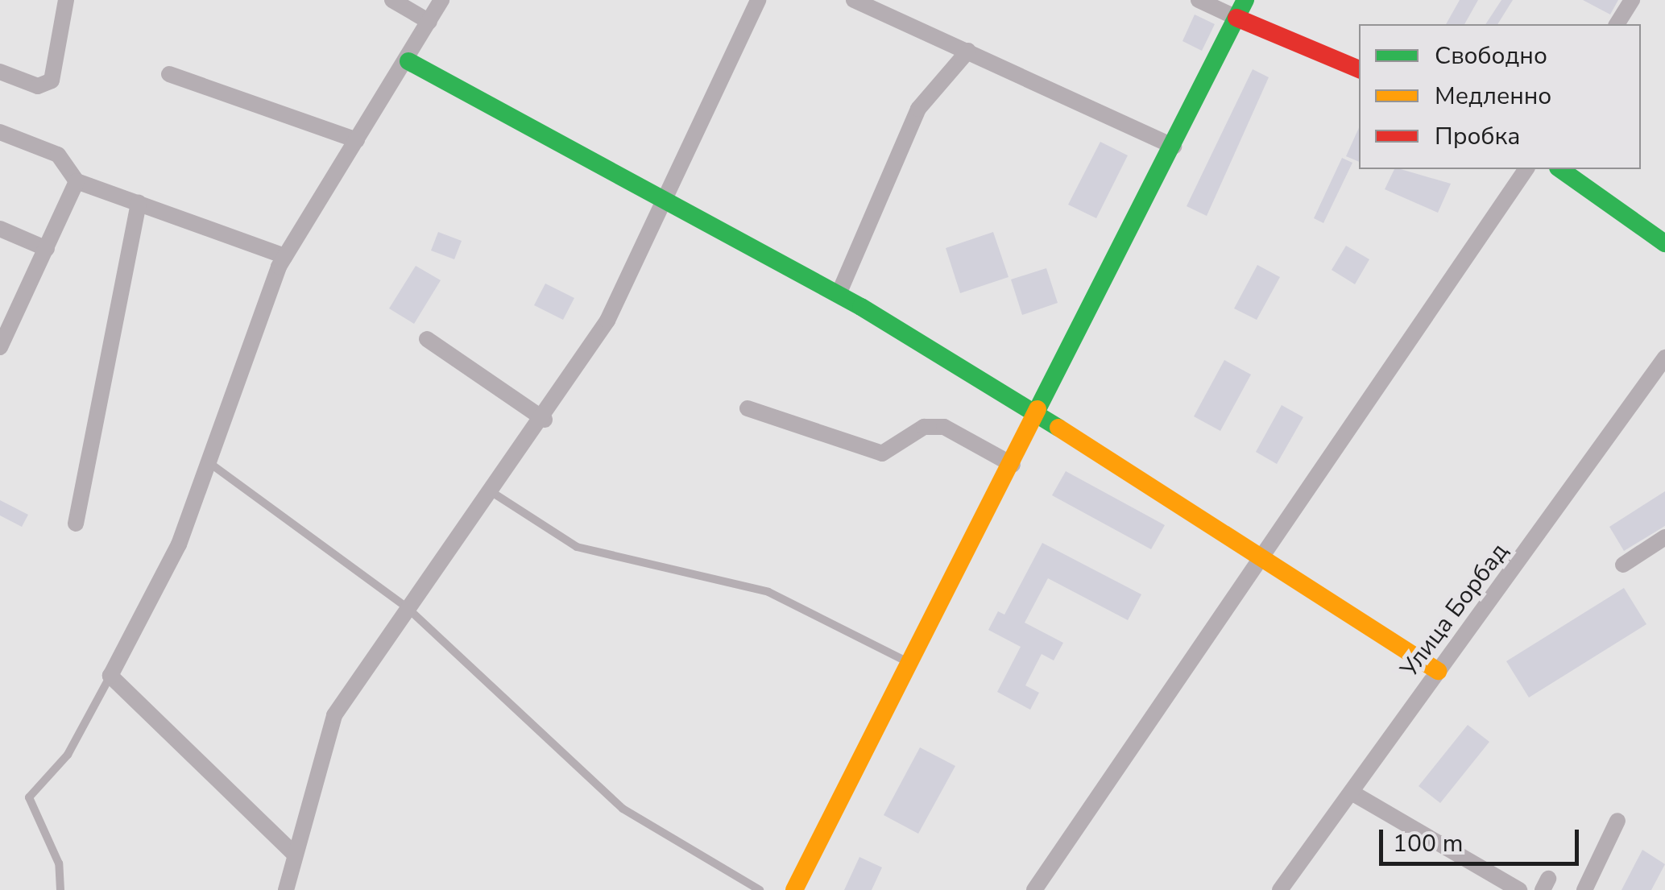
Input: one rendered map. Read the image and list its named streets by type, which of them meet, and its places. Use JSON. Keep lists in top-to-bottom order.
{
  "streets": {
    "street": ["Улица Борбад"]
  },
  "legend": ["Свободно", "Медленно", "Пробка"],
  "scale_bar": "100 m"
}
